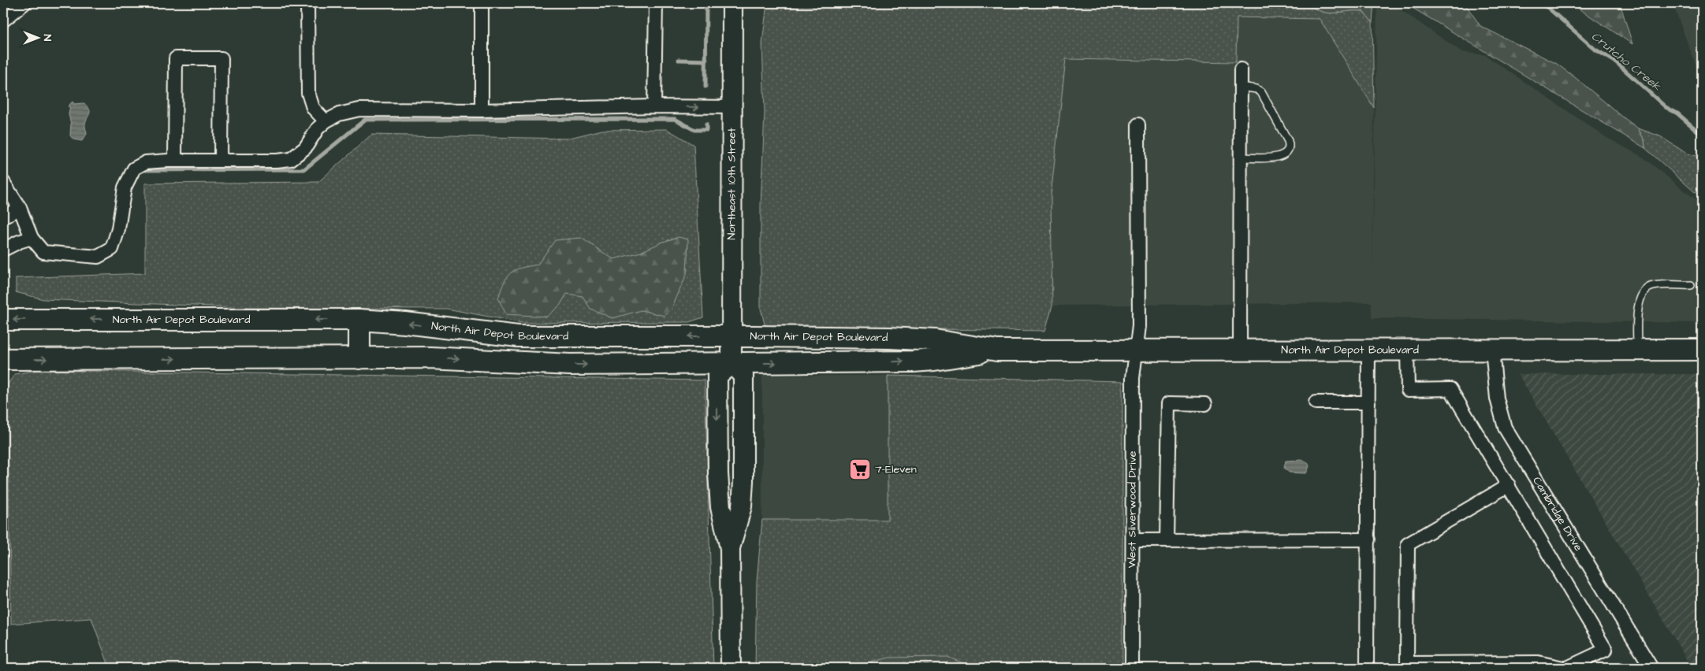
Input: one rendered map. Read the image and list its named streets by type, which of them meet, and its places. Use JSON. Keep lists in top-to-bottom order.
{
  "streets": {
    "main road": ["Northeast 10th Street", "North Air Depot Boulevard"],
    "street": ["West Silverwood Drive", "Cambridge Drive"]
  },
  "crossings": [
    ["Northeast 10th Street", "North Air Depot Boulevard"],
    ["North Air Depot Boulevard", "West Silverwood Drive"],
    ["North Air Depot Boulevard", "Cambridge Drive"]
  ],
  "water": ["Crutcho Creek"],
  "places": {
    "supermarket": ["7-Eleven"]
  },
  "north": "right"
}
